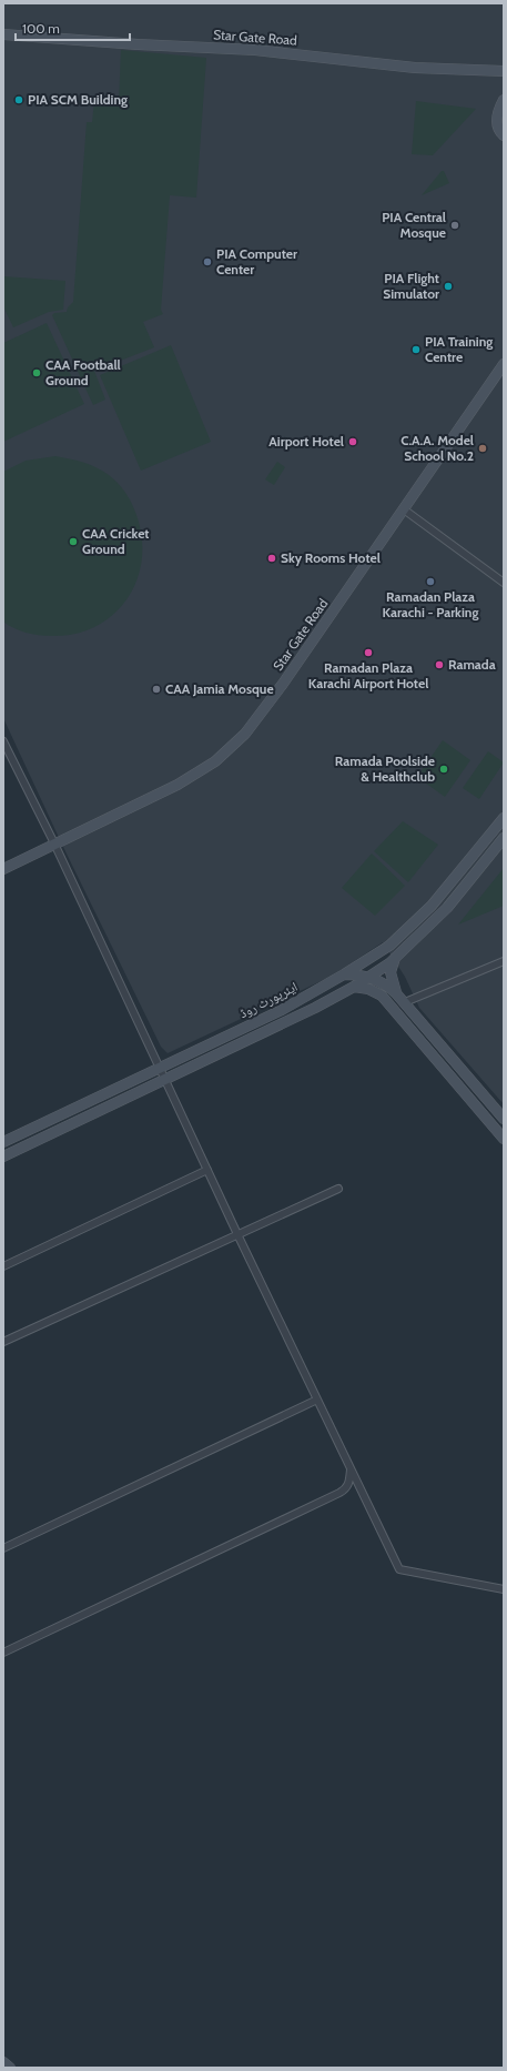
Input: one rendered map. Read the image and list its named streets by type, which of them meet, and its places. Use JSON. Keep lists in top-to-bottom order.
{
  "streets": {
    "main road": ["Star Gate Road", "ایئرپورٹ روڈ"]
  },
  "places": [
    "PIA SCM Building",
    "PIA Central Mosque",
    "PIA Computer Center",
    "PIA Flight Simulator",
    "PIA Training Centre",
    "CAA Football Ground",
    "Airport Hotel",
    "C.A.A. Model School No.2",
    "CAA Cricket Ground",
    "Sky Rooms Hotel",
    "Ramadan Plaza Karachi - Parking",
    "Ramadan Plaza Karachi Airport Hotel",
    "Ramada",
    "CAA Jamia Mosque",
    "Ramada Poolside & Healthclub"
  ],
  "scale_bar": "100 m"
}
